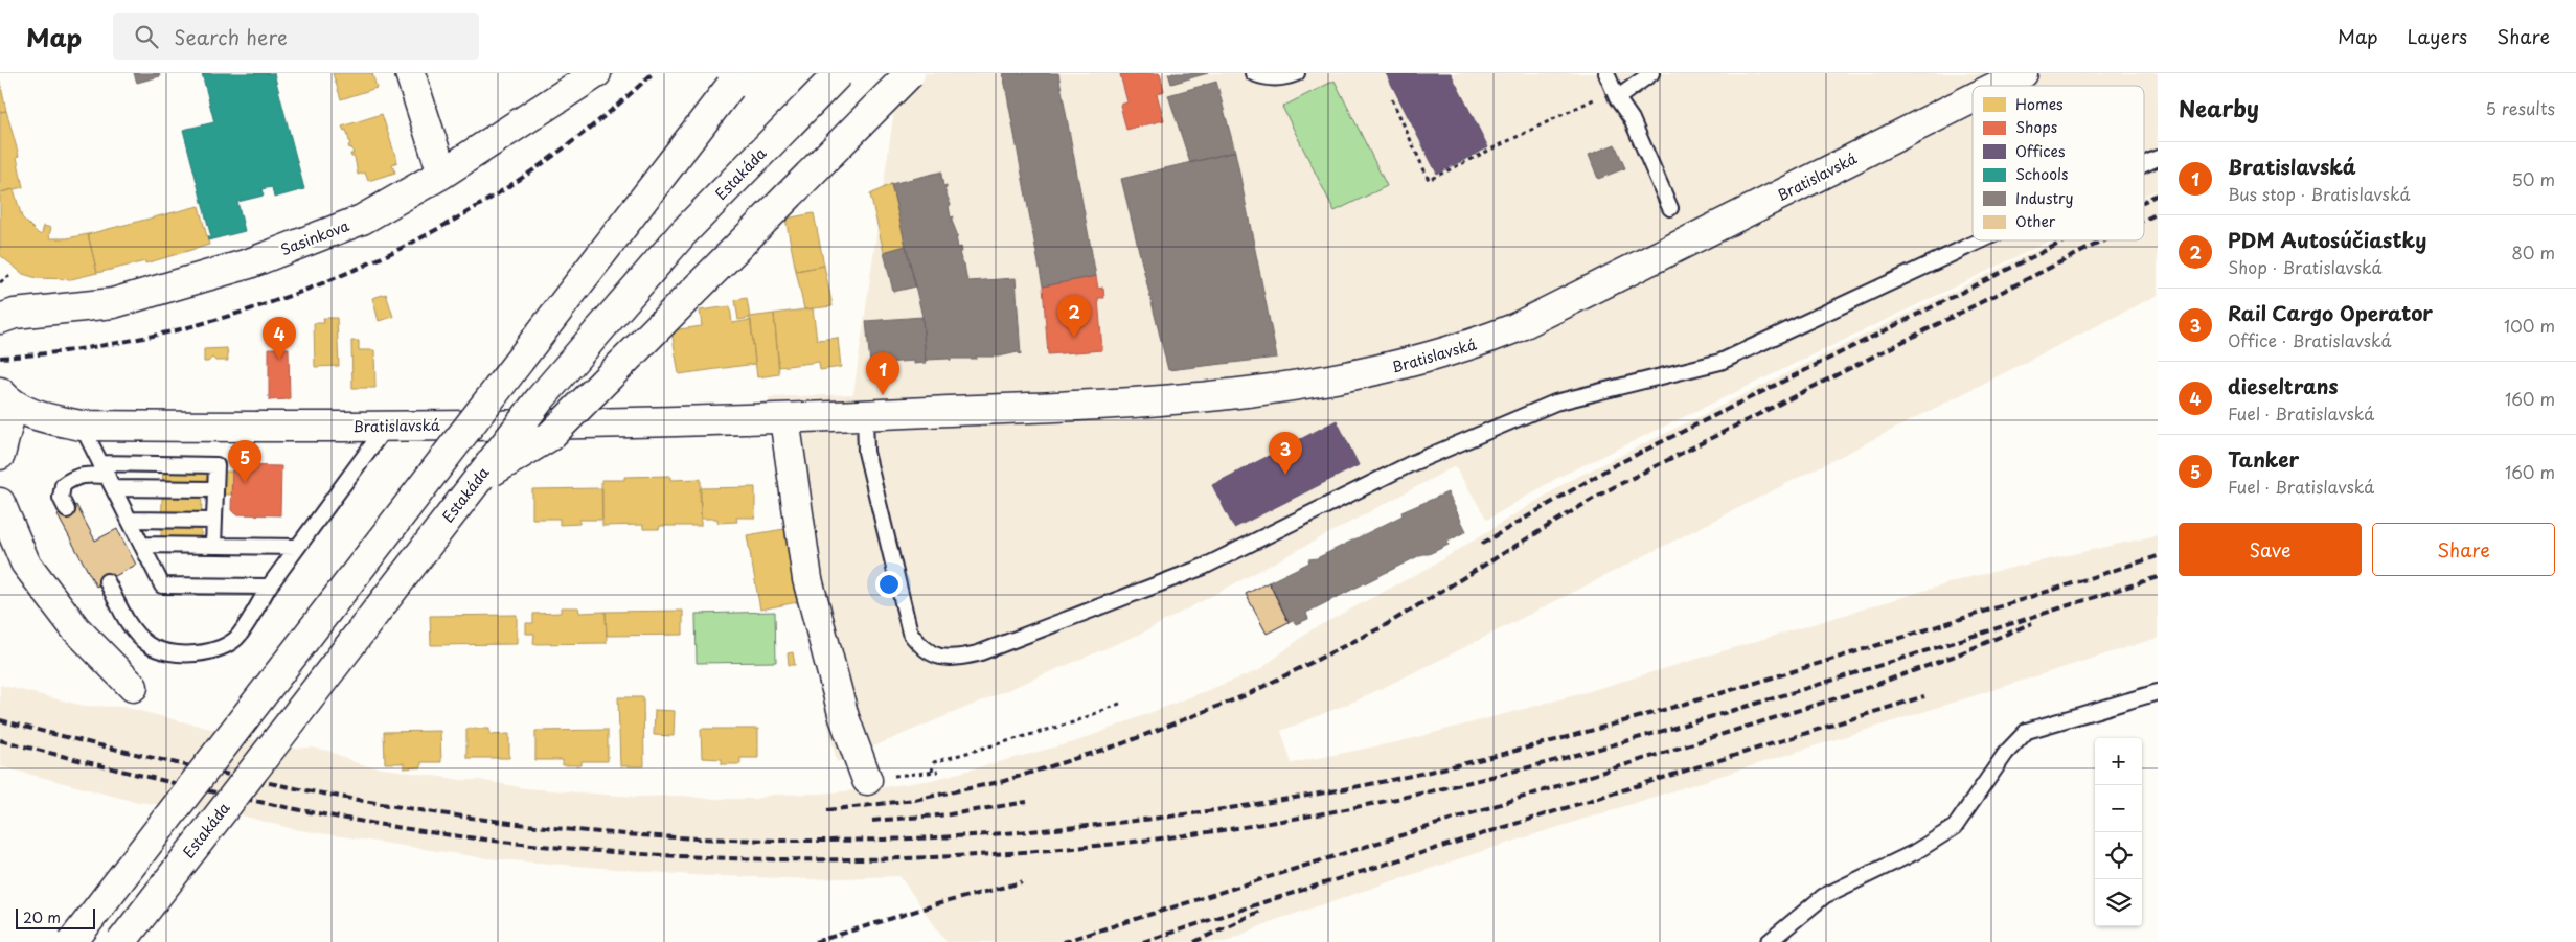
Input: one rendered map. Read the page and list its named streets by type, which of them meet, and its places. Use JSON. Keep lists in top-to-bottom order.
{
  "streets": {
    "street": ["Estakáda", "Bratislavská", "Sasinkova"]
  },
  "legend": [
    "Homes",
    "Shops",
    "Offices",
    "Schools",
    "Industry",
    "Other"
  ],
  "scale_bar": "20 m",
  "page": {
    "header": "Map",
    "search": "Search here",
    "nav": ["Map", "Layers", "Share"],
    "heading": ["Nearby", "5 results"],
    "list": [
      {
        "mark": "1",
        "name": "Bratislavská",
        "note": "Bus stop · Bratislavská",
        "value": "50 m"
      },
      {
        "mark": "2",
        "name": "PDM Autosúčiastky",
        "note": "Shop · Bratislavská",
        "value": "80 m"
      },
      {
        "mark": "3",
        "name": "Rail Cargo Operator",
        "note": "Office · Bratislavská",
        "value": "100 m"
      },
      {
        "mark": "4",
        "name": "dieseltrans",
        "note": "Fuel · Bratislavská",
        "value": "160 m"
      },
      {
        "mark": "5",
        "name": "Tanker",
        "note": "Fuel · Bratislavská",
        "value": "160 m"
      }
    ],
    "pins": [
      "2",
      "4",
      "1",
      "3",
      "5"
    ],
    "buttons": ["Save", "Share"],
    "map_buttons": ["+", "−"],
    "scale": "20 m"
  }
}
